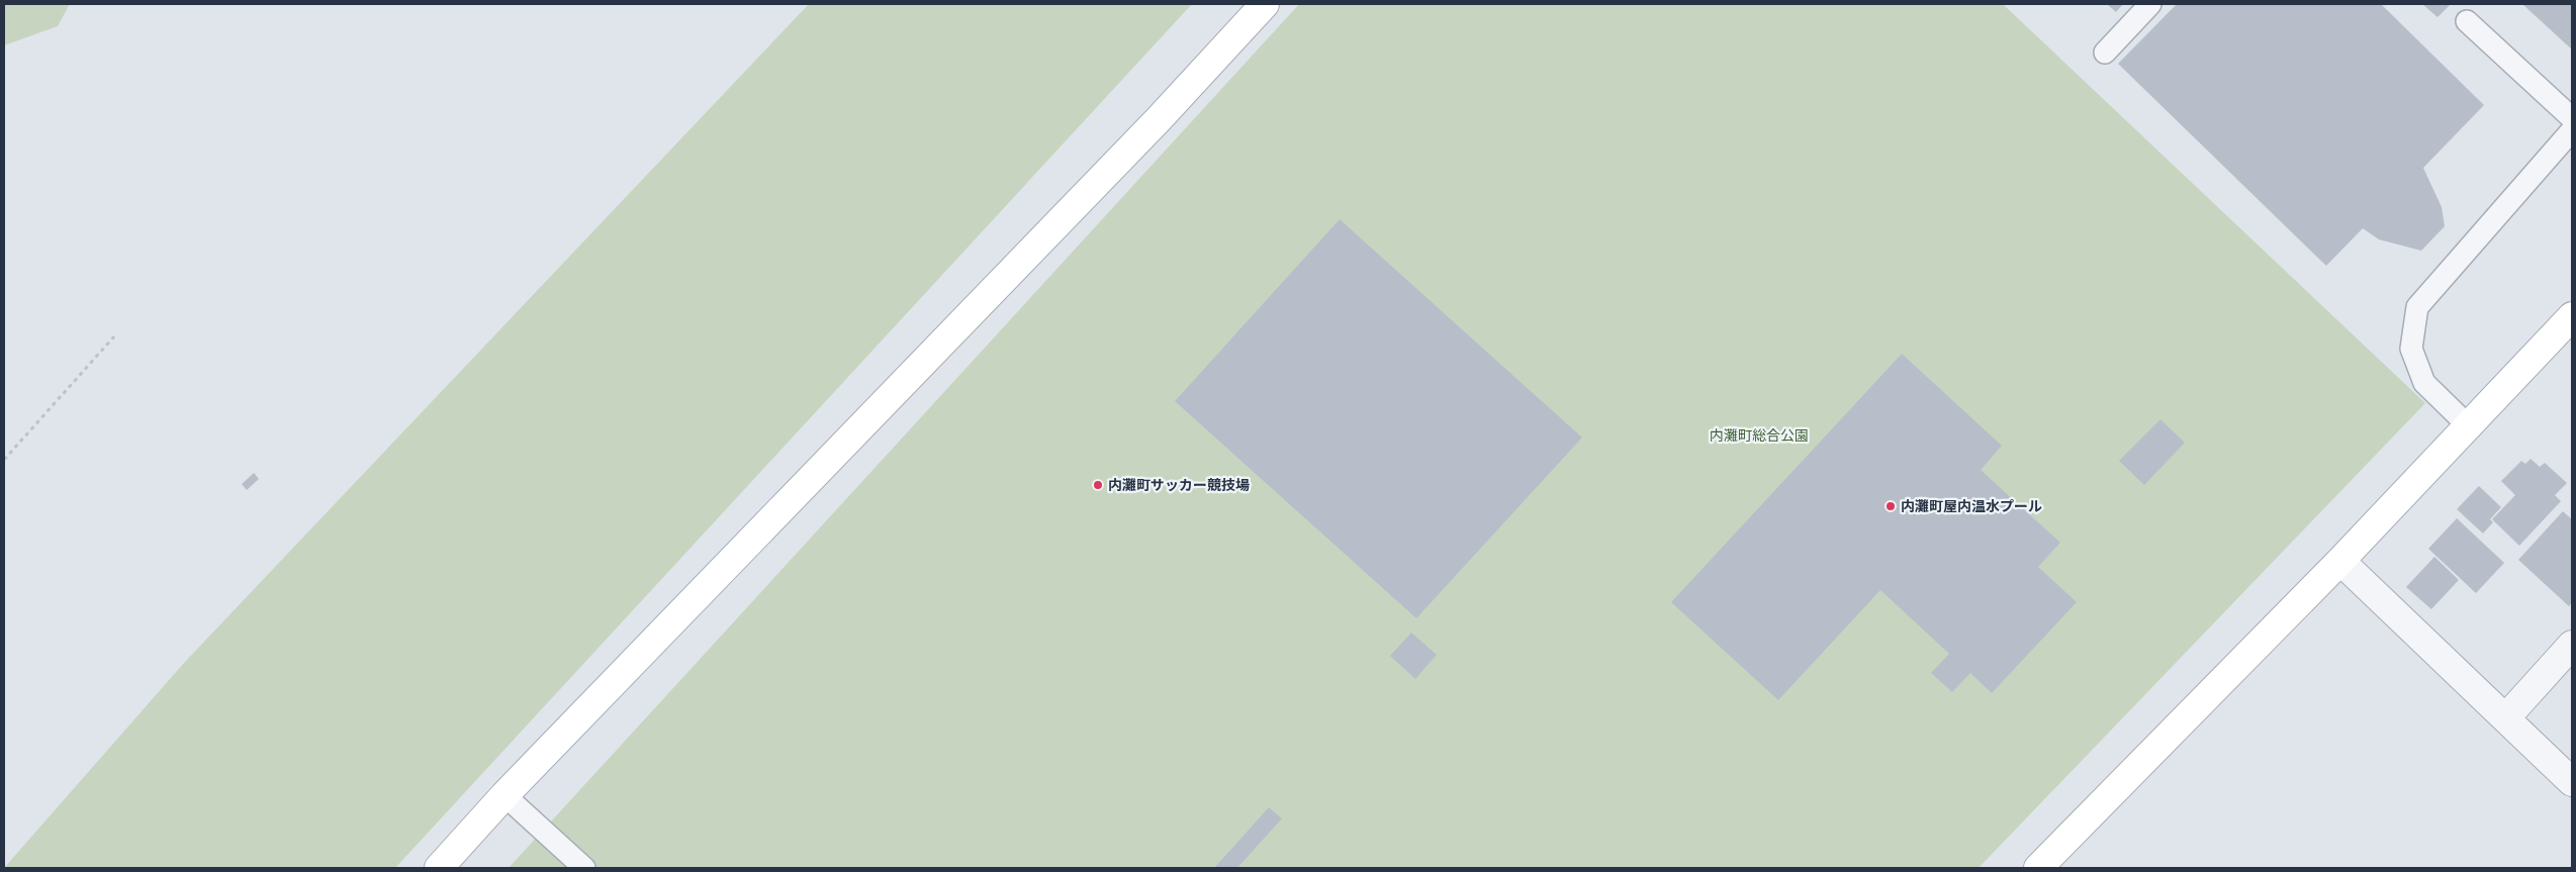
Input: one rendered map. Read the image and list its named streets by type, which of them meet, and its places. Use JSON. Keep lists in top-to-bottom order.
{
  "parks": ["内灘町総合公園"],
  "places": ["内灘町サッカー競技場", "内灘町屋内温水プール"]
}
